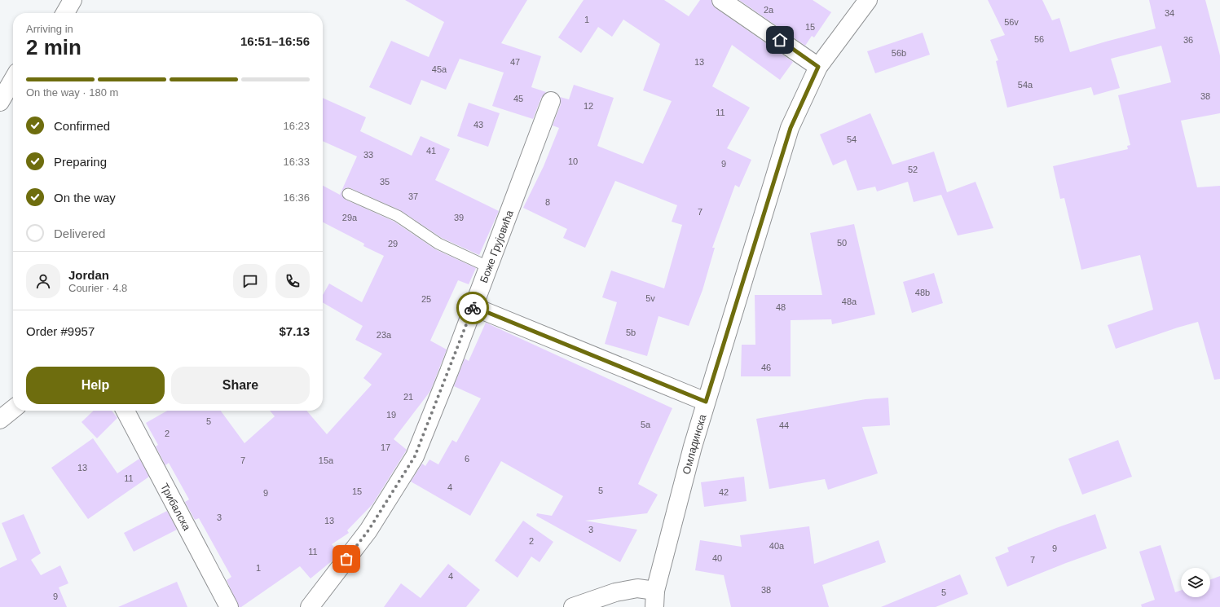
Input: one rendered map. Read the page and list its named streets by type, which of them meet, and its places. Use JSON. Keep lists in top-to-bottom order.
{
  "streets": {
    "street": ["Боже Грујовића", "Омладинска", "Трибалска"]
  },
  "house_numbers": [
    "2a",
    "34",
    "1",
    "56v",
    "15",
    "56",
    "36",
    "56b",
    "47",
    "13",
    "45a",
    "54a",
    "38",
    "45",
    "12",
    "11",
    "43",
    "54",
    "41",
    "33",
    "10",
    "9",
    "52",
    "35",
    "37",
    "8",
    "7",
    "29a",
    "39",
    "50",
    "29",
    "48b",
    "5v",
    "25",
    "48a",
    "48",
    "5b",
    "23a",
    "46",
    "21",
    "19",
    "5",
    "5a",
    "44",
    "2",
    "17",
    "6",
    "7",
    "15a",
    "13",
    "11",
    "4",
    "5",
    "15",
    "42",
    "9",
    "3",
    "13",
    "3",
    "2",
    "40a",
    "9",
    "11",
    "40",
    "7",
    "1",
    "4",
    "38",
    "5",
    "9"
  ],
  "page": {
    "heading": ["2 min", "Arriving in", "16:51–16:56"],
    "panel": [
      "Jordan",
      "Courier · 4.8",
      "Order #9957",
      "$7.13"
    ],
    "bar": "On the way · 180 m",
    "list": [
      ["Confirmed", "16:23"],
      ["Preparing", "16:33"],
      ["On the way", "16:36"],
      "Delivered"
    ],
    "buttons": ["Help", "Share"]
  }
}
